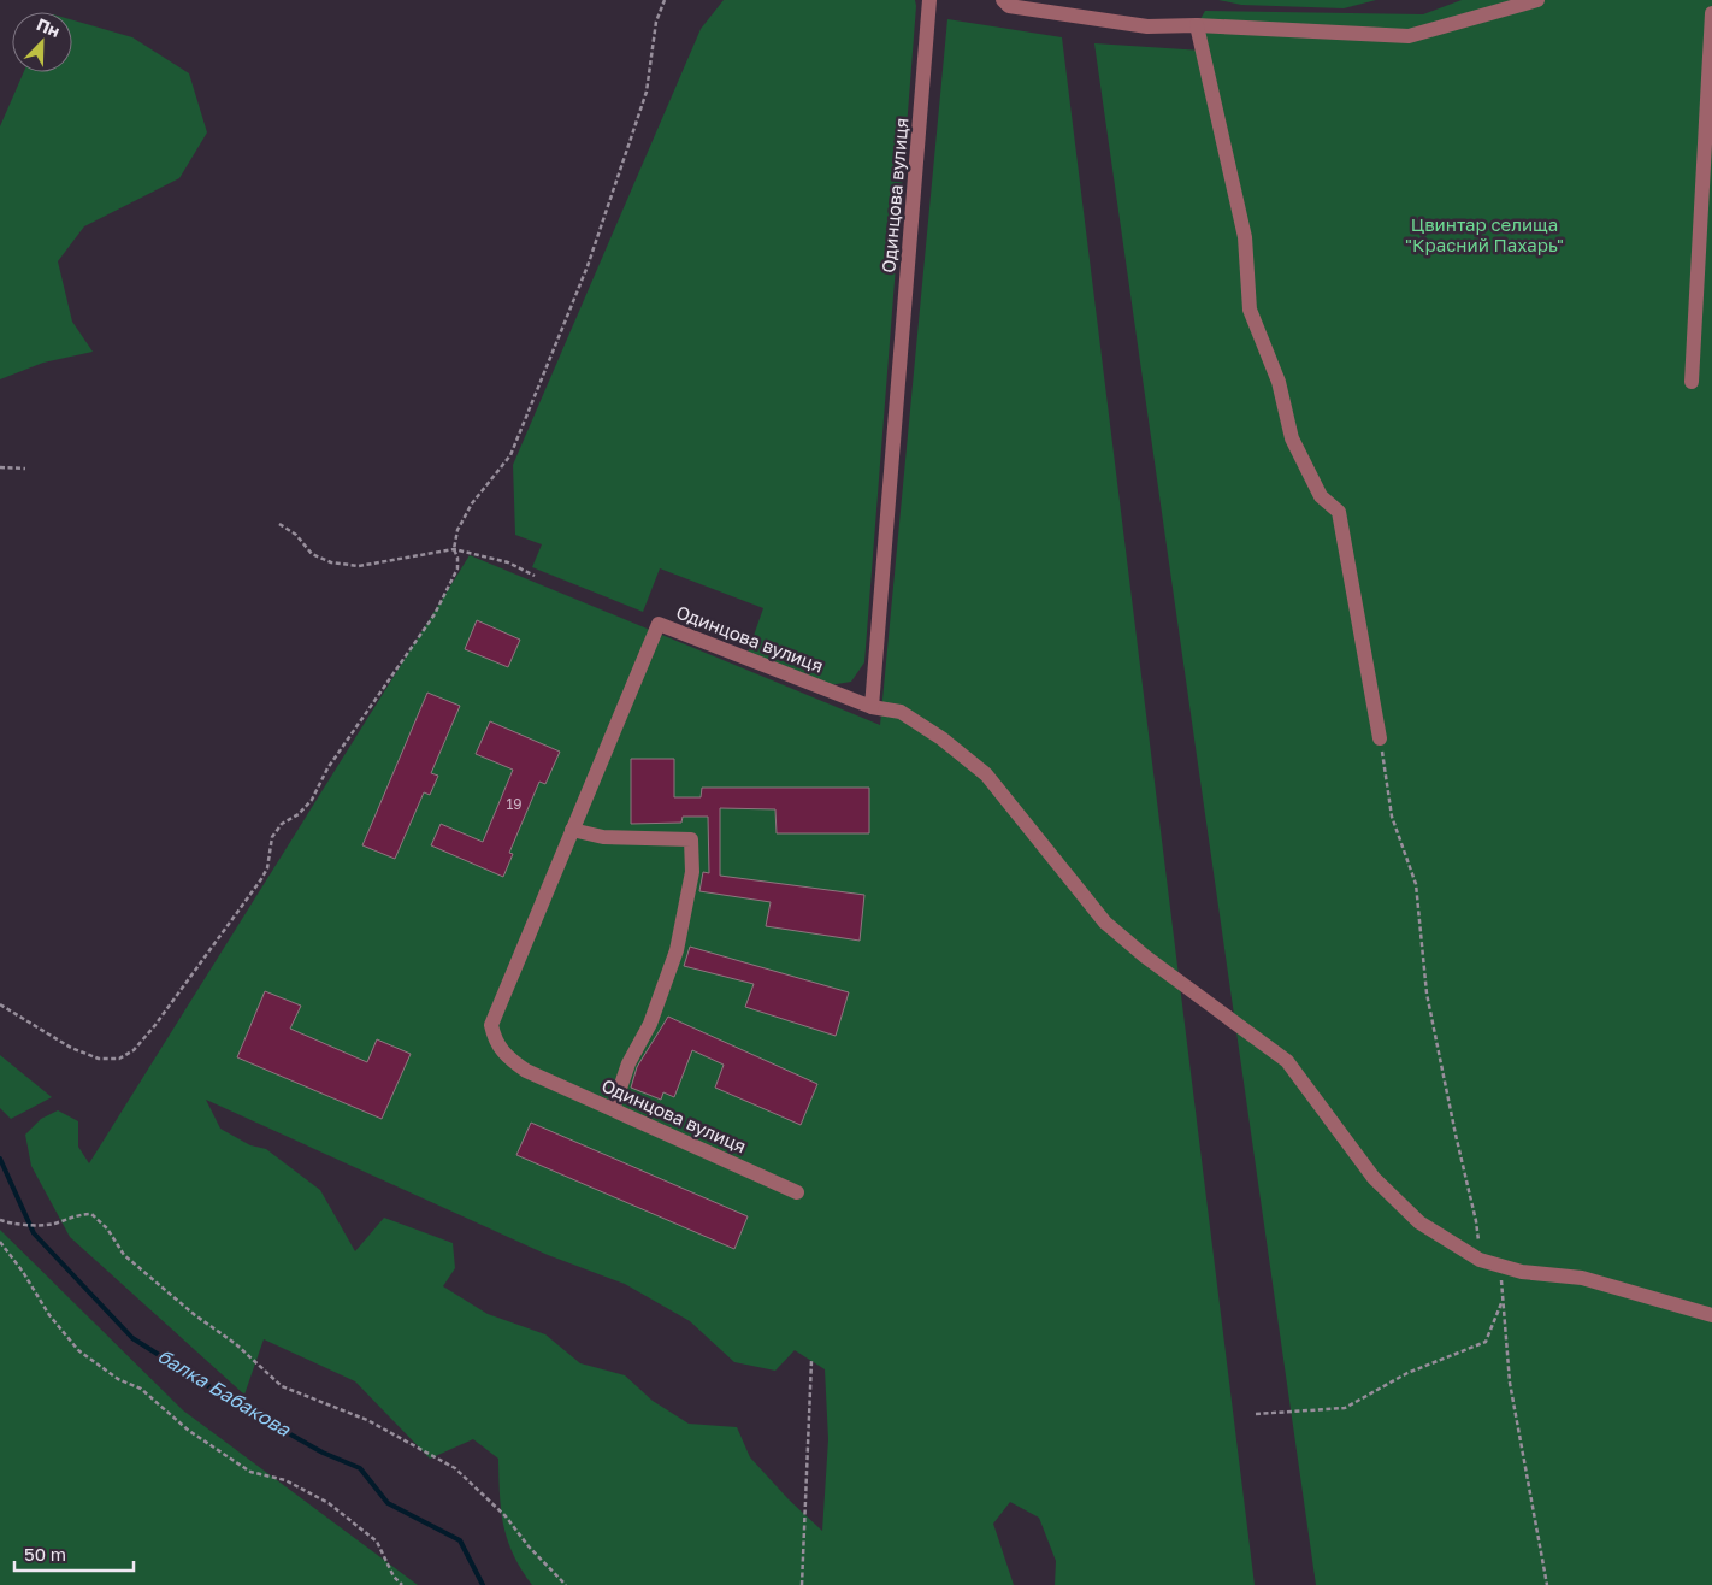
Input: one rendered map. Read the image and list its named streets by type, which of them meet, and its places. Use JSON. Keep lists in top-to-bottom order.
{
  "streets": {
    "street": ["Одинцова вулиця"]
  },
  "water": ["балка Бабакова"],
  "parks": ["Цвинтар селища \"Красний Пахарь\""],
  "house_numbers": ["19"],
  "scale_bar": "50 m",
  "north": "top right"
}
